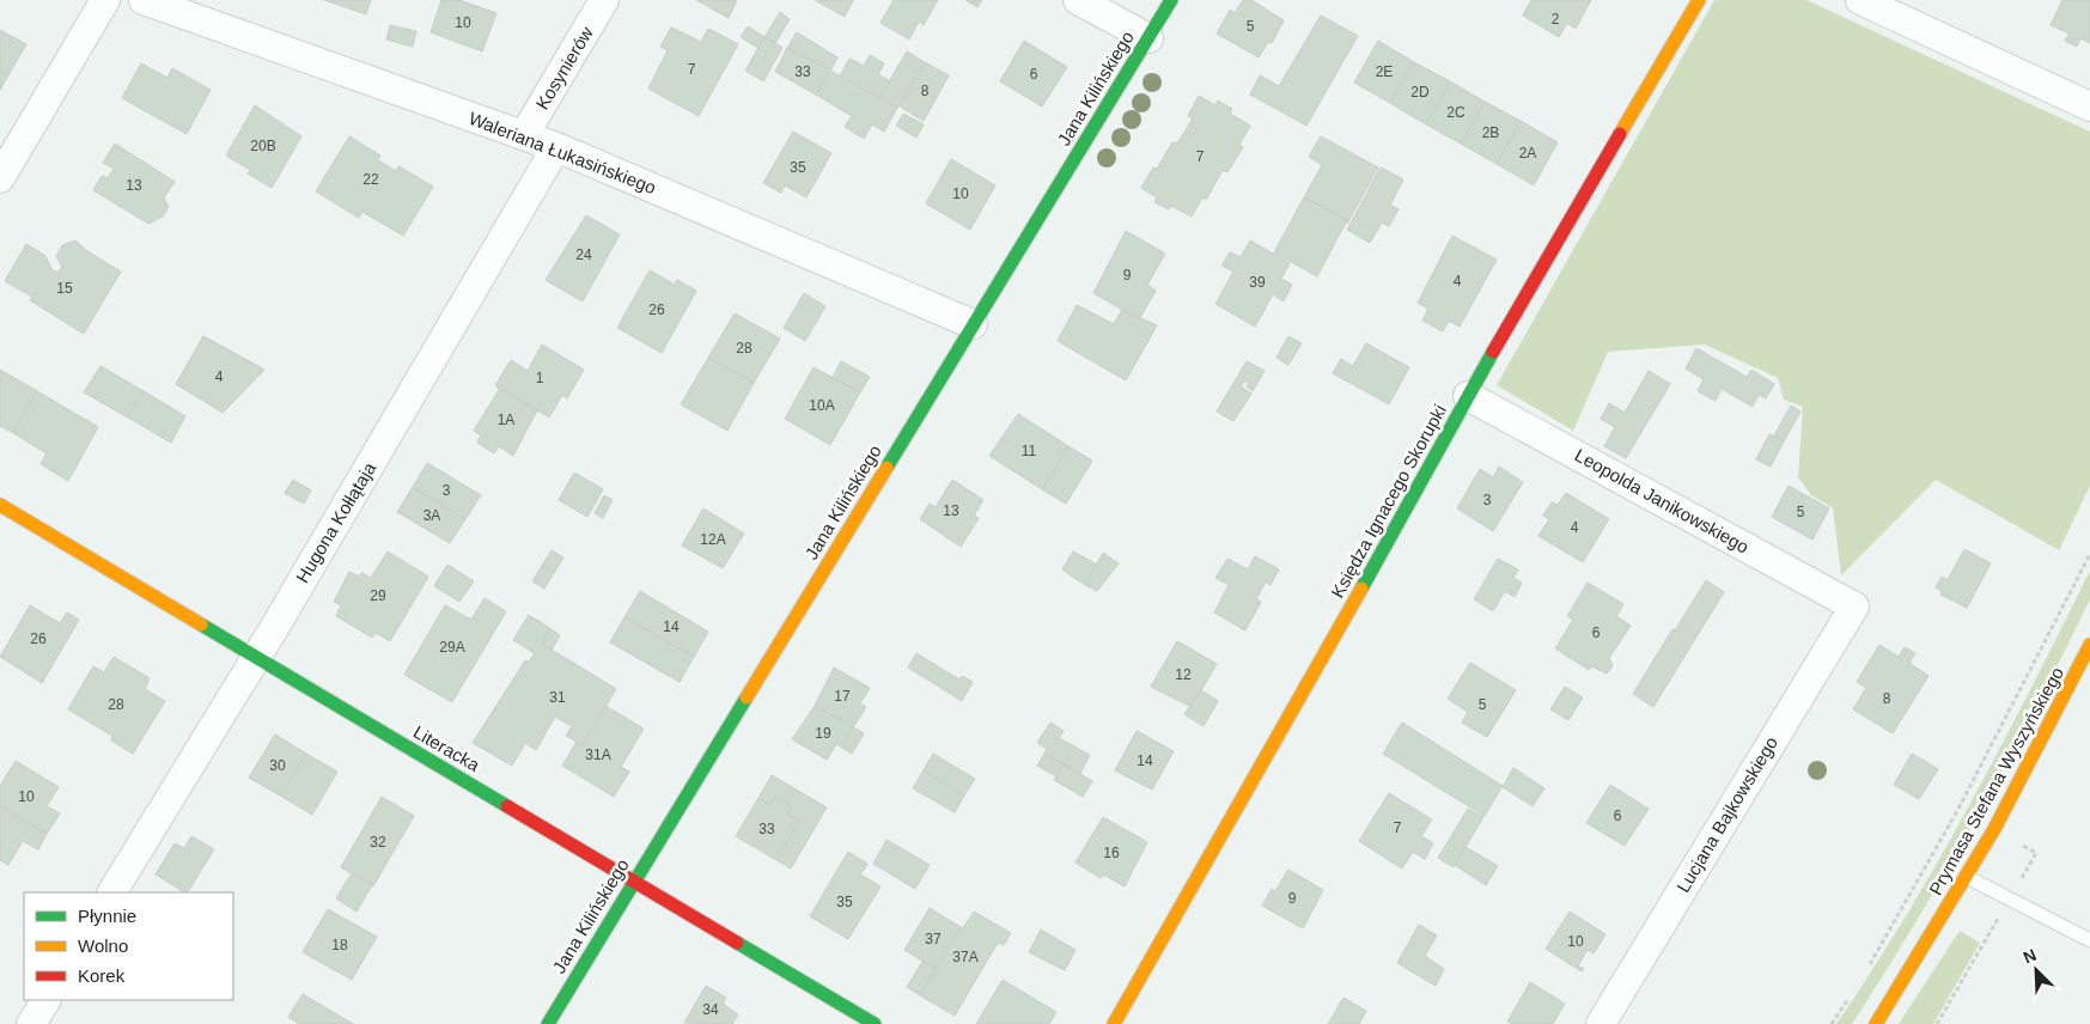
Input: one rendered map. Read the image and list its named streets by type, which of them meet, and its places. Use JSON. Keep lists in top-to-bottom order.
{
  "streets": {
    "street": [
      "Kosynierów",
      "Jana Kilińskiego",
      "Waleriana Łukasińskiego",
      "Księdza Ignacego Skorupki",
      "Leopolda Janikowskiego",
      "Hugona Kołłątaja",
      "Literacka",
      "Prymasa Stefana Wyszyńskiego",
      "Lucjana Bajkowskiego"
    ]
  },
  "crossings": [
    ["Kosynierów", "Waleriana Łukasińskiego"],
    ["Jana Kilińskiego", "Waleriana Łukasińskiego"],
    ["Jana Kilińskiego", "Literacka"],
    ["Waleriana Łukasińskiego", "Hugona Kołłątaja"],
    ["Księdza Ignacego Skorupki", "Leopolda Janikowskiego"],
    ["Leopolda Janikowskiego", "Lucjana Bajkowskiego"],
    ["Hugona Kołłątaja", "Literacka"]
  ],
  "house_numbers": [
    "2",
    "10",
    "5",
    "7",
    "33",
    "2E",
    "6",
    "8",
    "2D",
    "2C",
    "2B",
    "20B",
    "2A",
    "7",
    "35",
    "22",
    "13",
    "10",
    "24",
    "9",
    "4",
    "39",
    "15",
    "26",
    "28",
    "4",
    "1",
    "10A",
    "1A",
    "11",
    "3",
    "3",
    "13",
    "5",
    "3A",
    "4",
    "12A",
    "29",
    "14",
    "6",
    "26",
    "29A",
    "12",
    "17",
    "31",
    "8",
    "28",
    "5",
    "19",
    "31A",
    "14",
    "30",
    "10",
    "6",
    "7",
    "33",
    "32",
    "16",
    "9",
    "35",
    "37",
    "10",
    "18",
    "37A",
    "34"
  ],
  "legend": ["Płynnie", "Wolno", "Korek"],
  "north": "top left"
}
